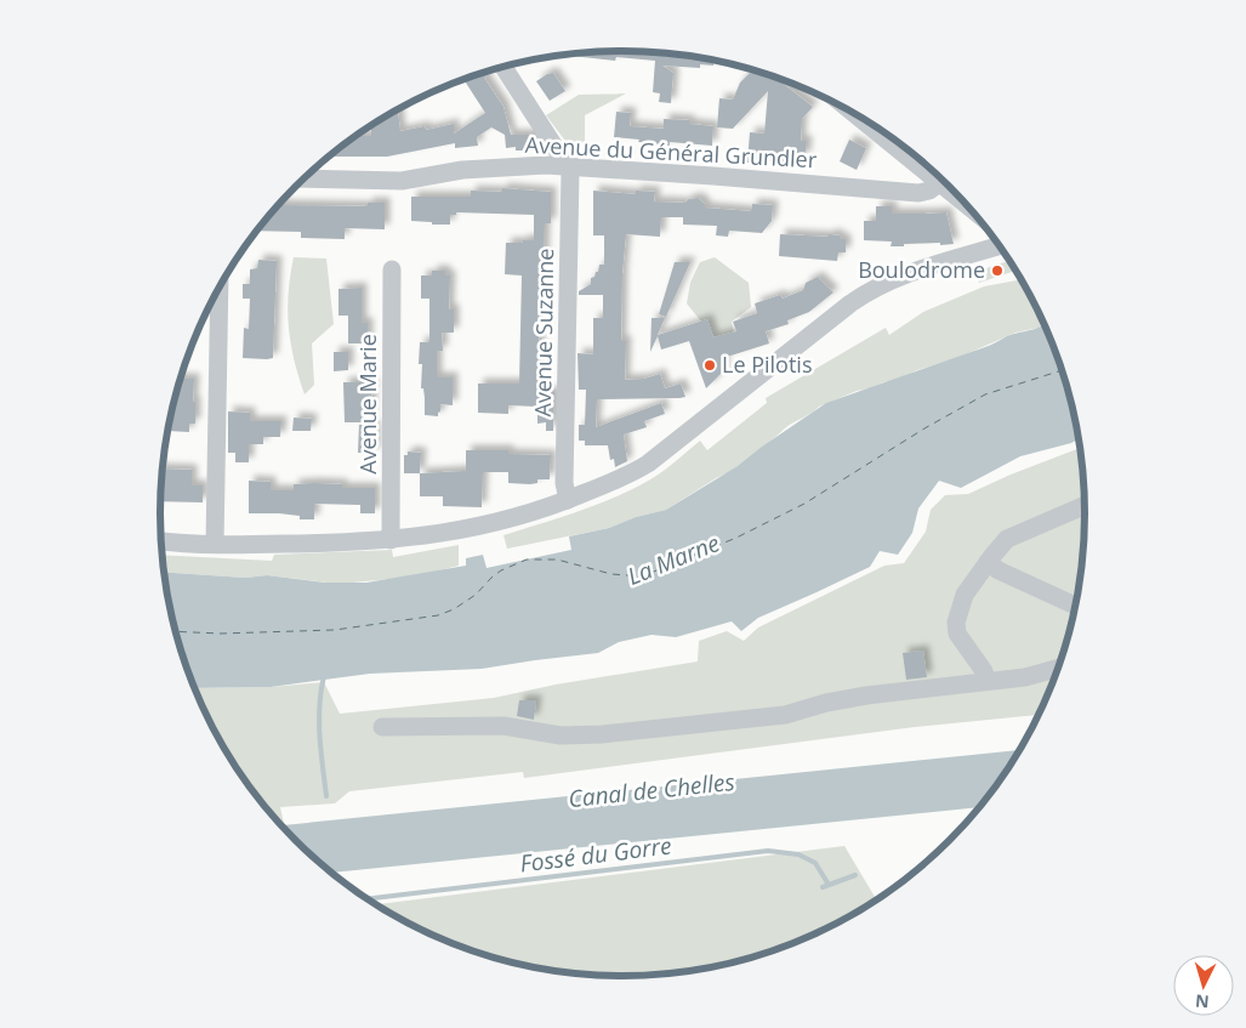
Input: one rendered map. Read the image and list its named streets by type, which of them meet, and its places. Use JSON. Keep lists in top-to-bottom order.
{
  "streets": {
    "street": ["Avenue du Général Grundler", "Avenue Suzanne", "Avenue Marie"]
  },
  "crossings": [
    ["Avenue du Général Grundler", "Avenue Suzanne"]
  ],
  "water": ["La Marne", "Canal de Chelles", "Fossé du Gorre"],
  "places": ["Boulodrome", "Le Pilotis"],
  "north": "bottom"
}
